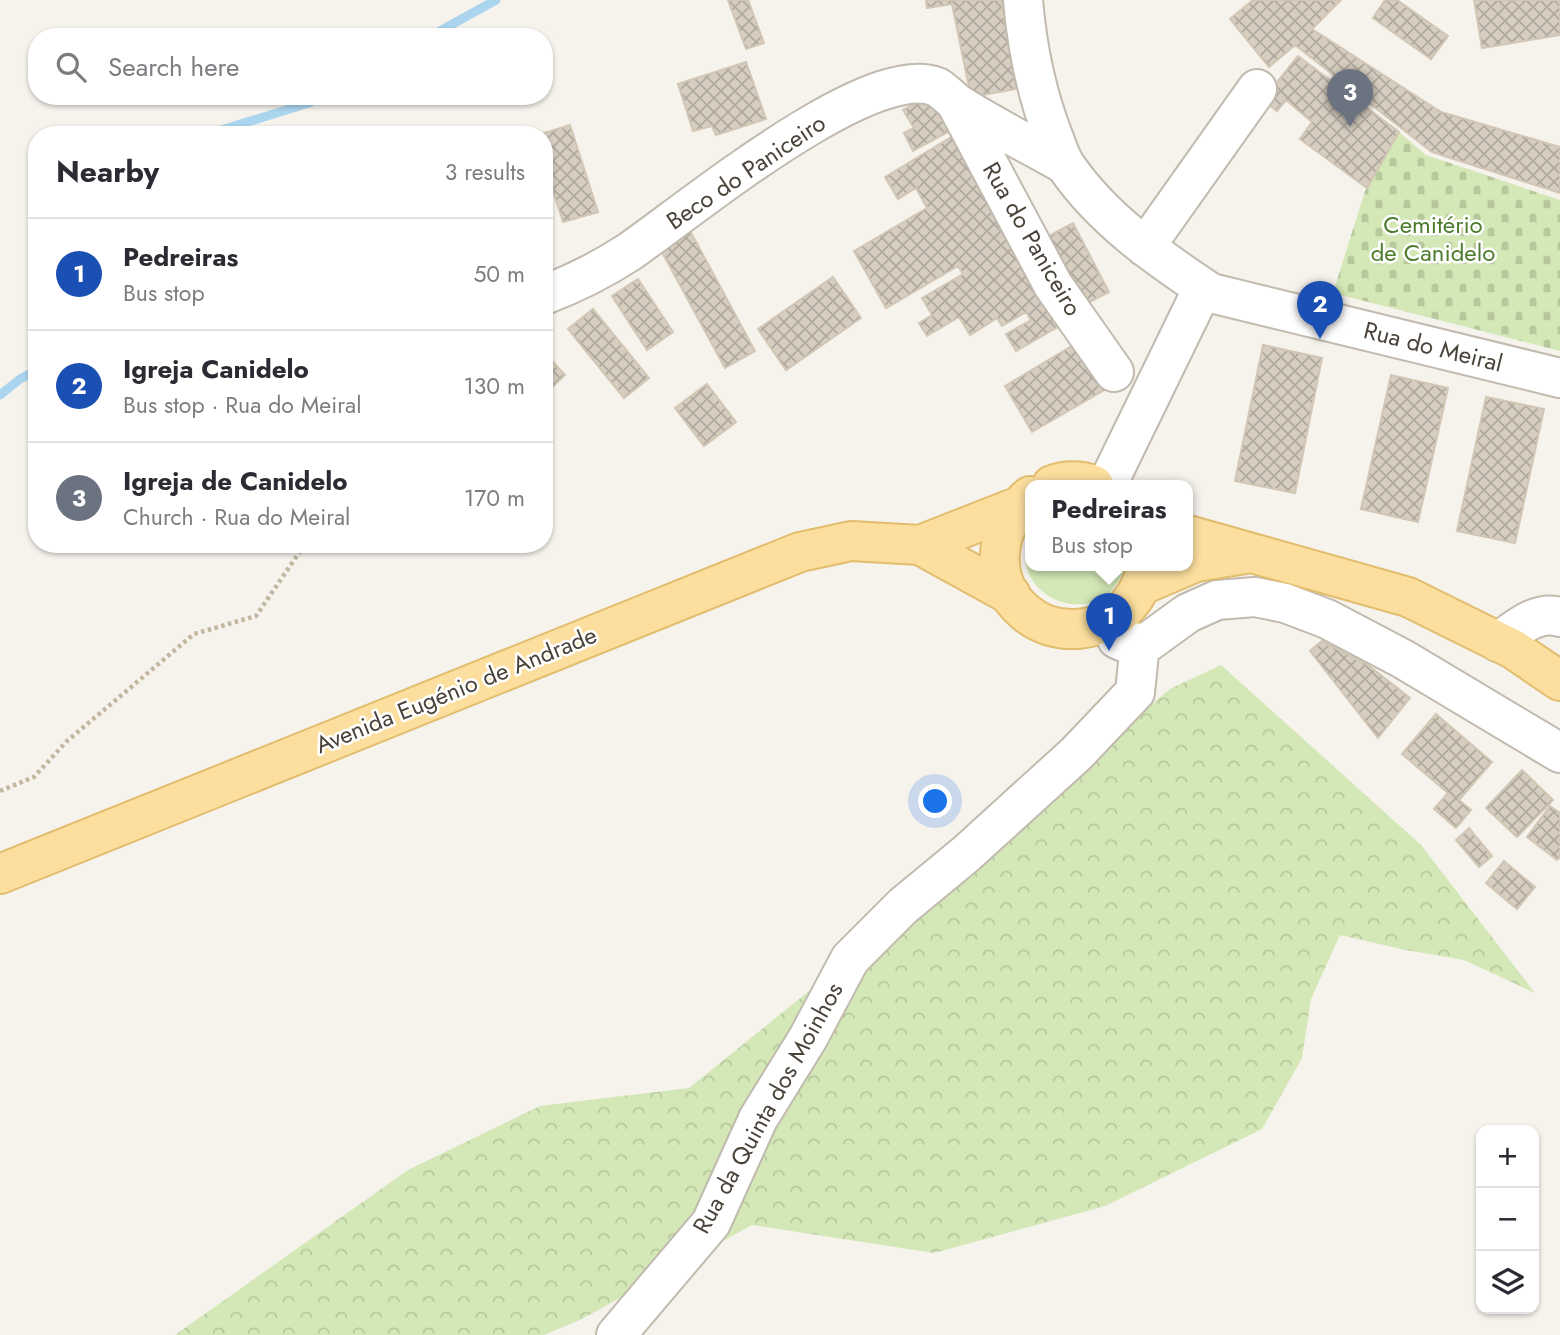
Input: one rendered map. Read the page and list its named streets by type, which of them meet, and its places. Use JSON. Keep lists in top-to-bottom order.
{
  "streets": {
    "main road": ["Avenida Eugénio de Andrade"],
    "street": [
      "Beco do Paniceiro",
      "Rua do Paniceiro",
      "Rua do Meiral",
      "Rua da Quinta dos Moinhos"
    ]
  },
  "crossings": [
    ["Beco do Paniceiro", "Rua do Paniceiro"],
    ["Beco do Paniceiro", "Rua do Meiral"]
  ],
  "parks": ["Cemitério de Canidelo"],
  "page": {
    "search": "Search here",
    "pins": ["3", "2", "1"],
    "heading": ["Nearby", "3 results"],
    "list": [
      {
        "mark": "1",
        "name": "Pedreiras",
        "note": "Bus stop",
        "value": "50 m"
      },
      {
        "mark": "2",
        "name": "Igreja Canidelo",
        "note": "Bus stop · Rua do Meiral",
        "value": "130 m"
      },
      {
        "mark": "3",
        "name": "Igreja de Canidelo",
        "note": "Church · Rua do Meiral",
        "value": "170 m"
      }
    ],
    "popup": ["Pedreiras", "Bus stop"],
    "map_buttons": ["+", "−"]
  }
}
